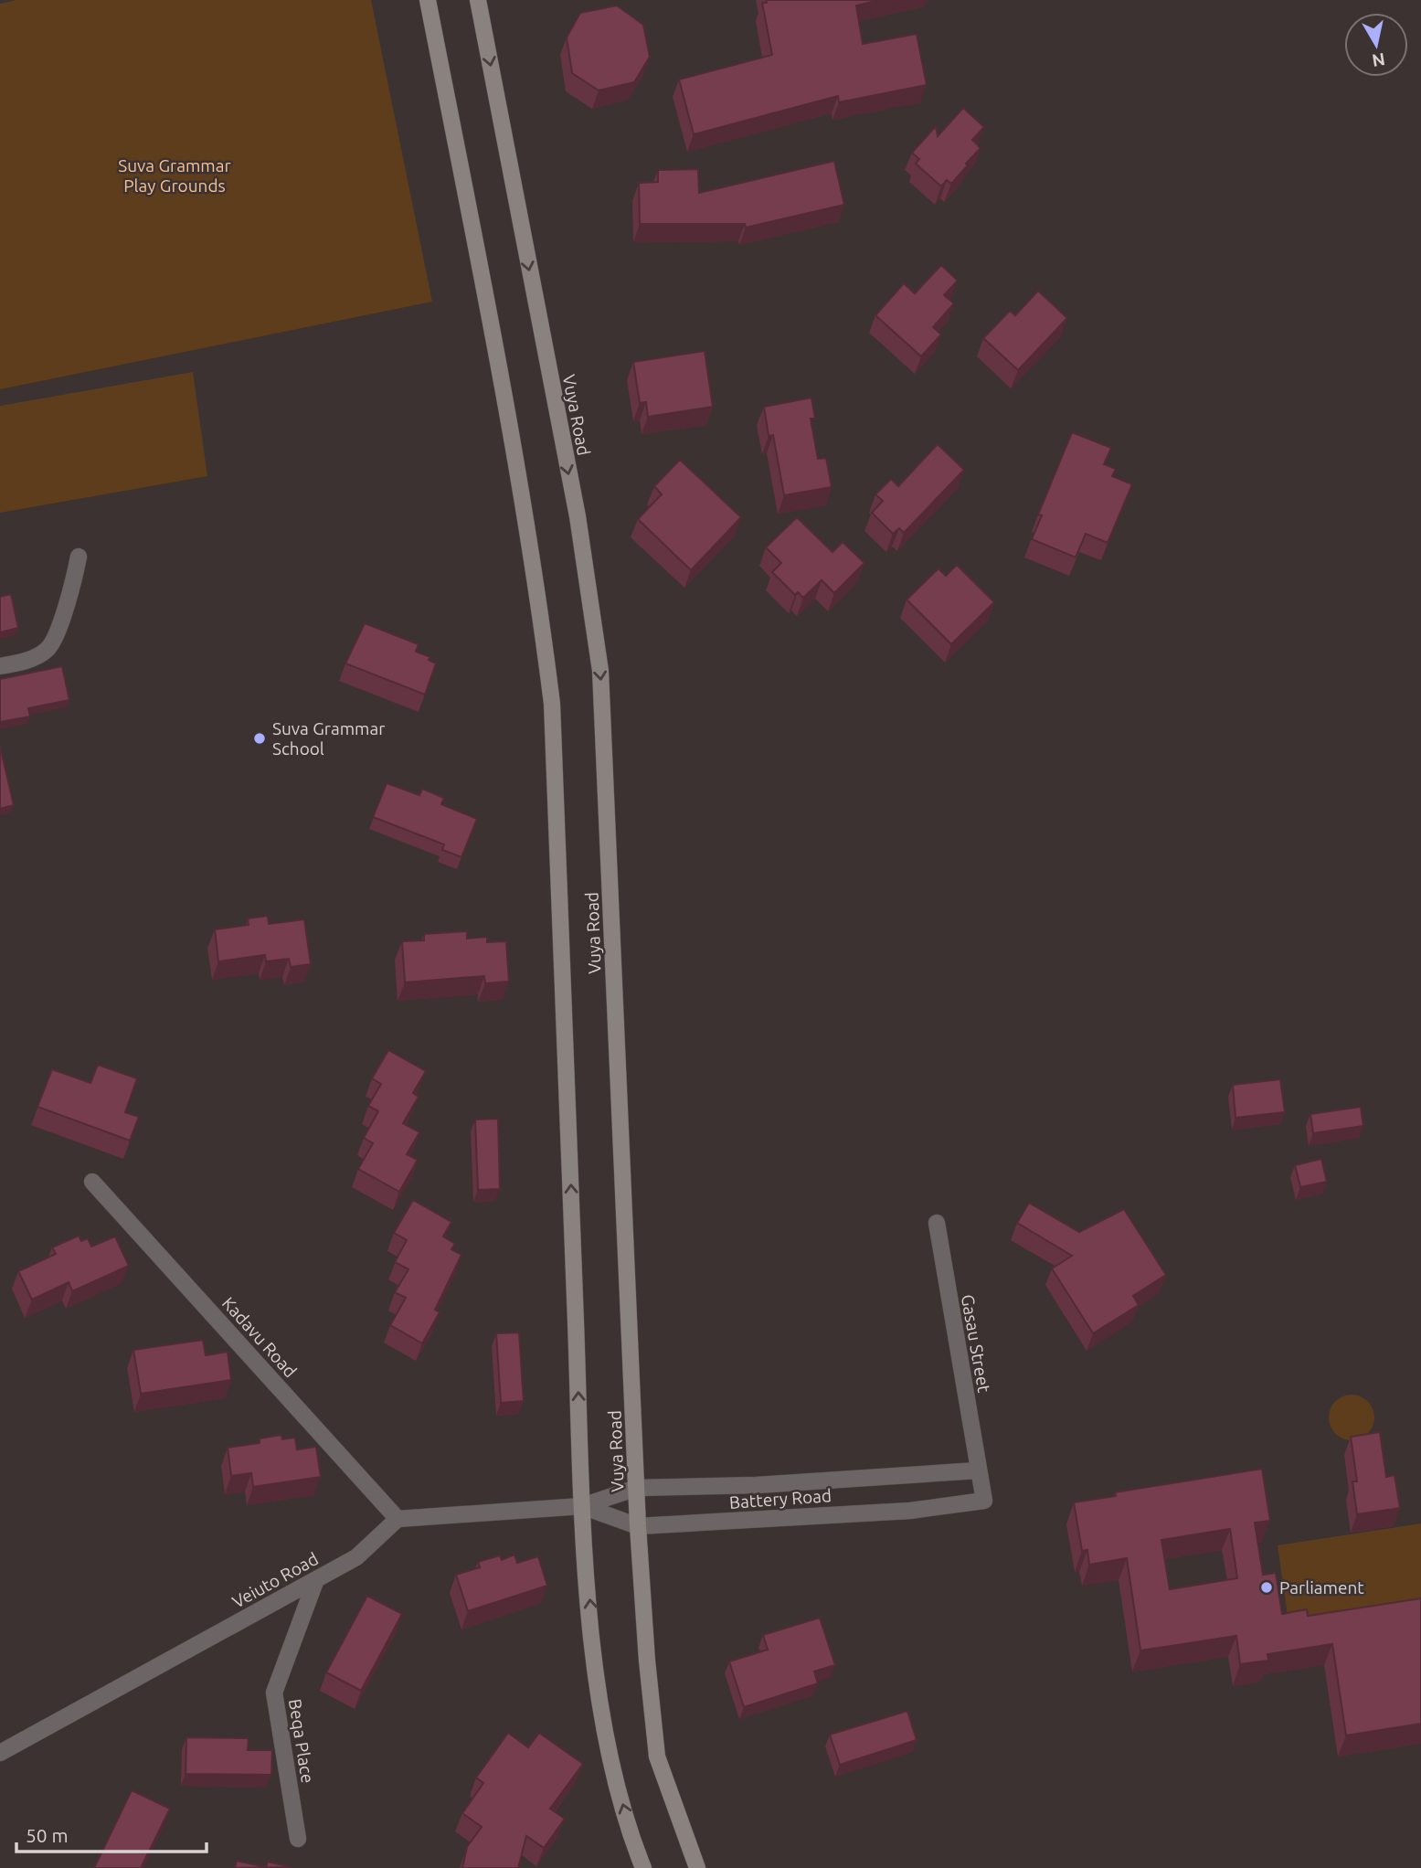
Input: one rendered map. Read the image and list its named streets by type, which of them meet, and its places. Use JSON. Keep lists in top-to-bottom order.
{
  "streets": {
    "main road": ["Vuya Road"],
    "street": [
      "Kadavu Road",
      "Gasau Street",
      "Battery Road",
      "Veiuto Road",
      "Beqa Place"
    ]
  },
  "crossings": [
    ["Vuya Road", "Battery Road"],
    ["Kadavu Road", "Veiuto Road"],
    ["Gasau Street", "Battery Road"],
    ["Veiuto Road", "Beqa Place"]
  ],
  "parks": ["Suva Grammar Play Grounds"],
  "places": ["Suva Grammar School", "Parliament"],
  "scale_bar": "50 m",
  "north": "bottom"
}
